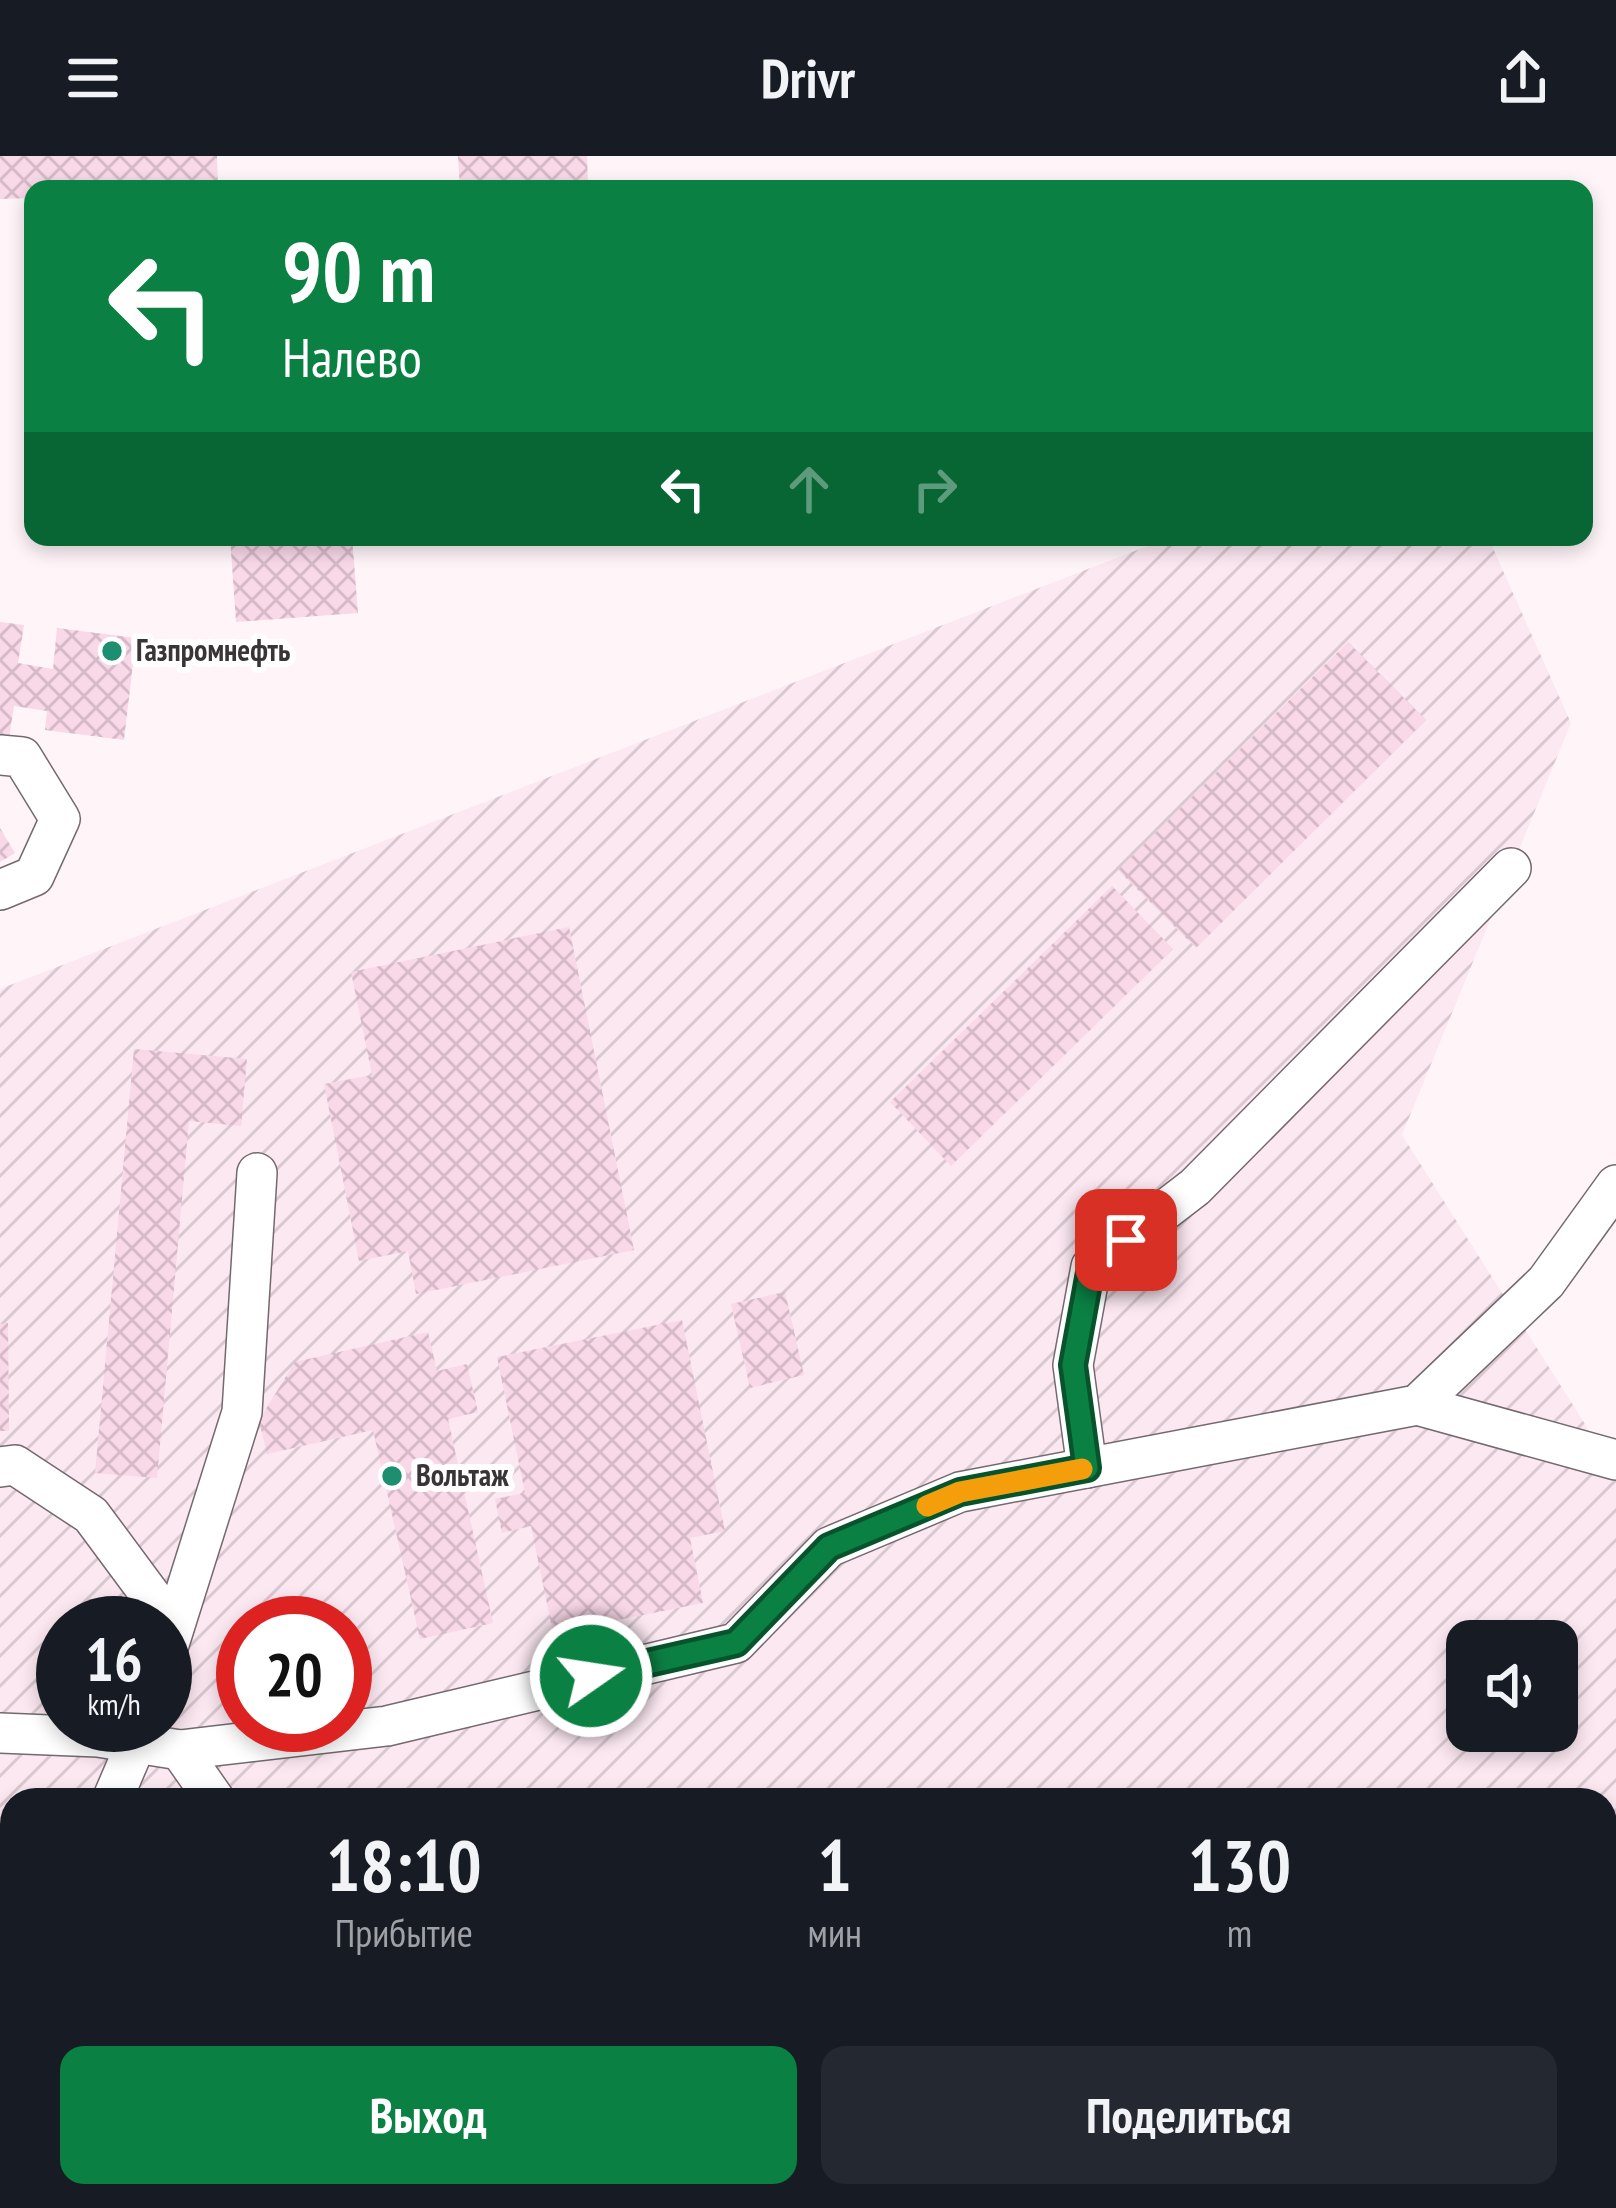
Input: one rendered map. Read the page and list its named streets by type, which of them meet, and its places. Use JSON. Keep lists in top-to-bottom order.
{
  "places": ["Газпромнефть", "Вольтаж"],
  "page": {
    "header": "Drivr",
    "turn": ["90 m", "Налево"],
    "speed": "16 km/h",
    "limit": "20",
    "eta": [
      "18:10",
      "Прибытие",
      "1",
      "мин",
      "130",
      "m"
    ],
    "buttons": ["Выход", "Поделиться"]
  }
}
